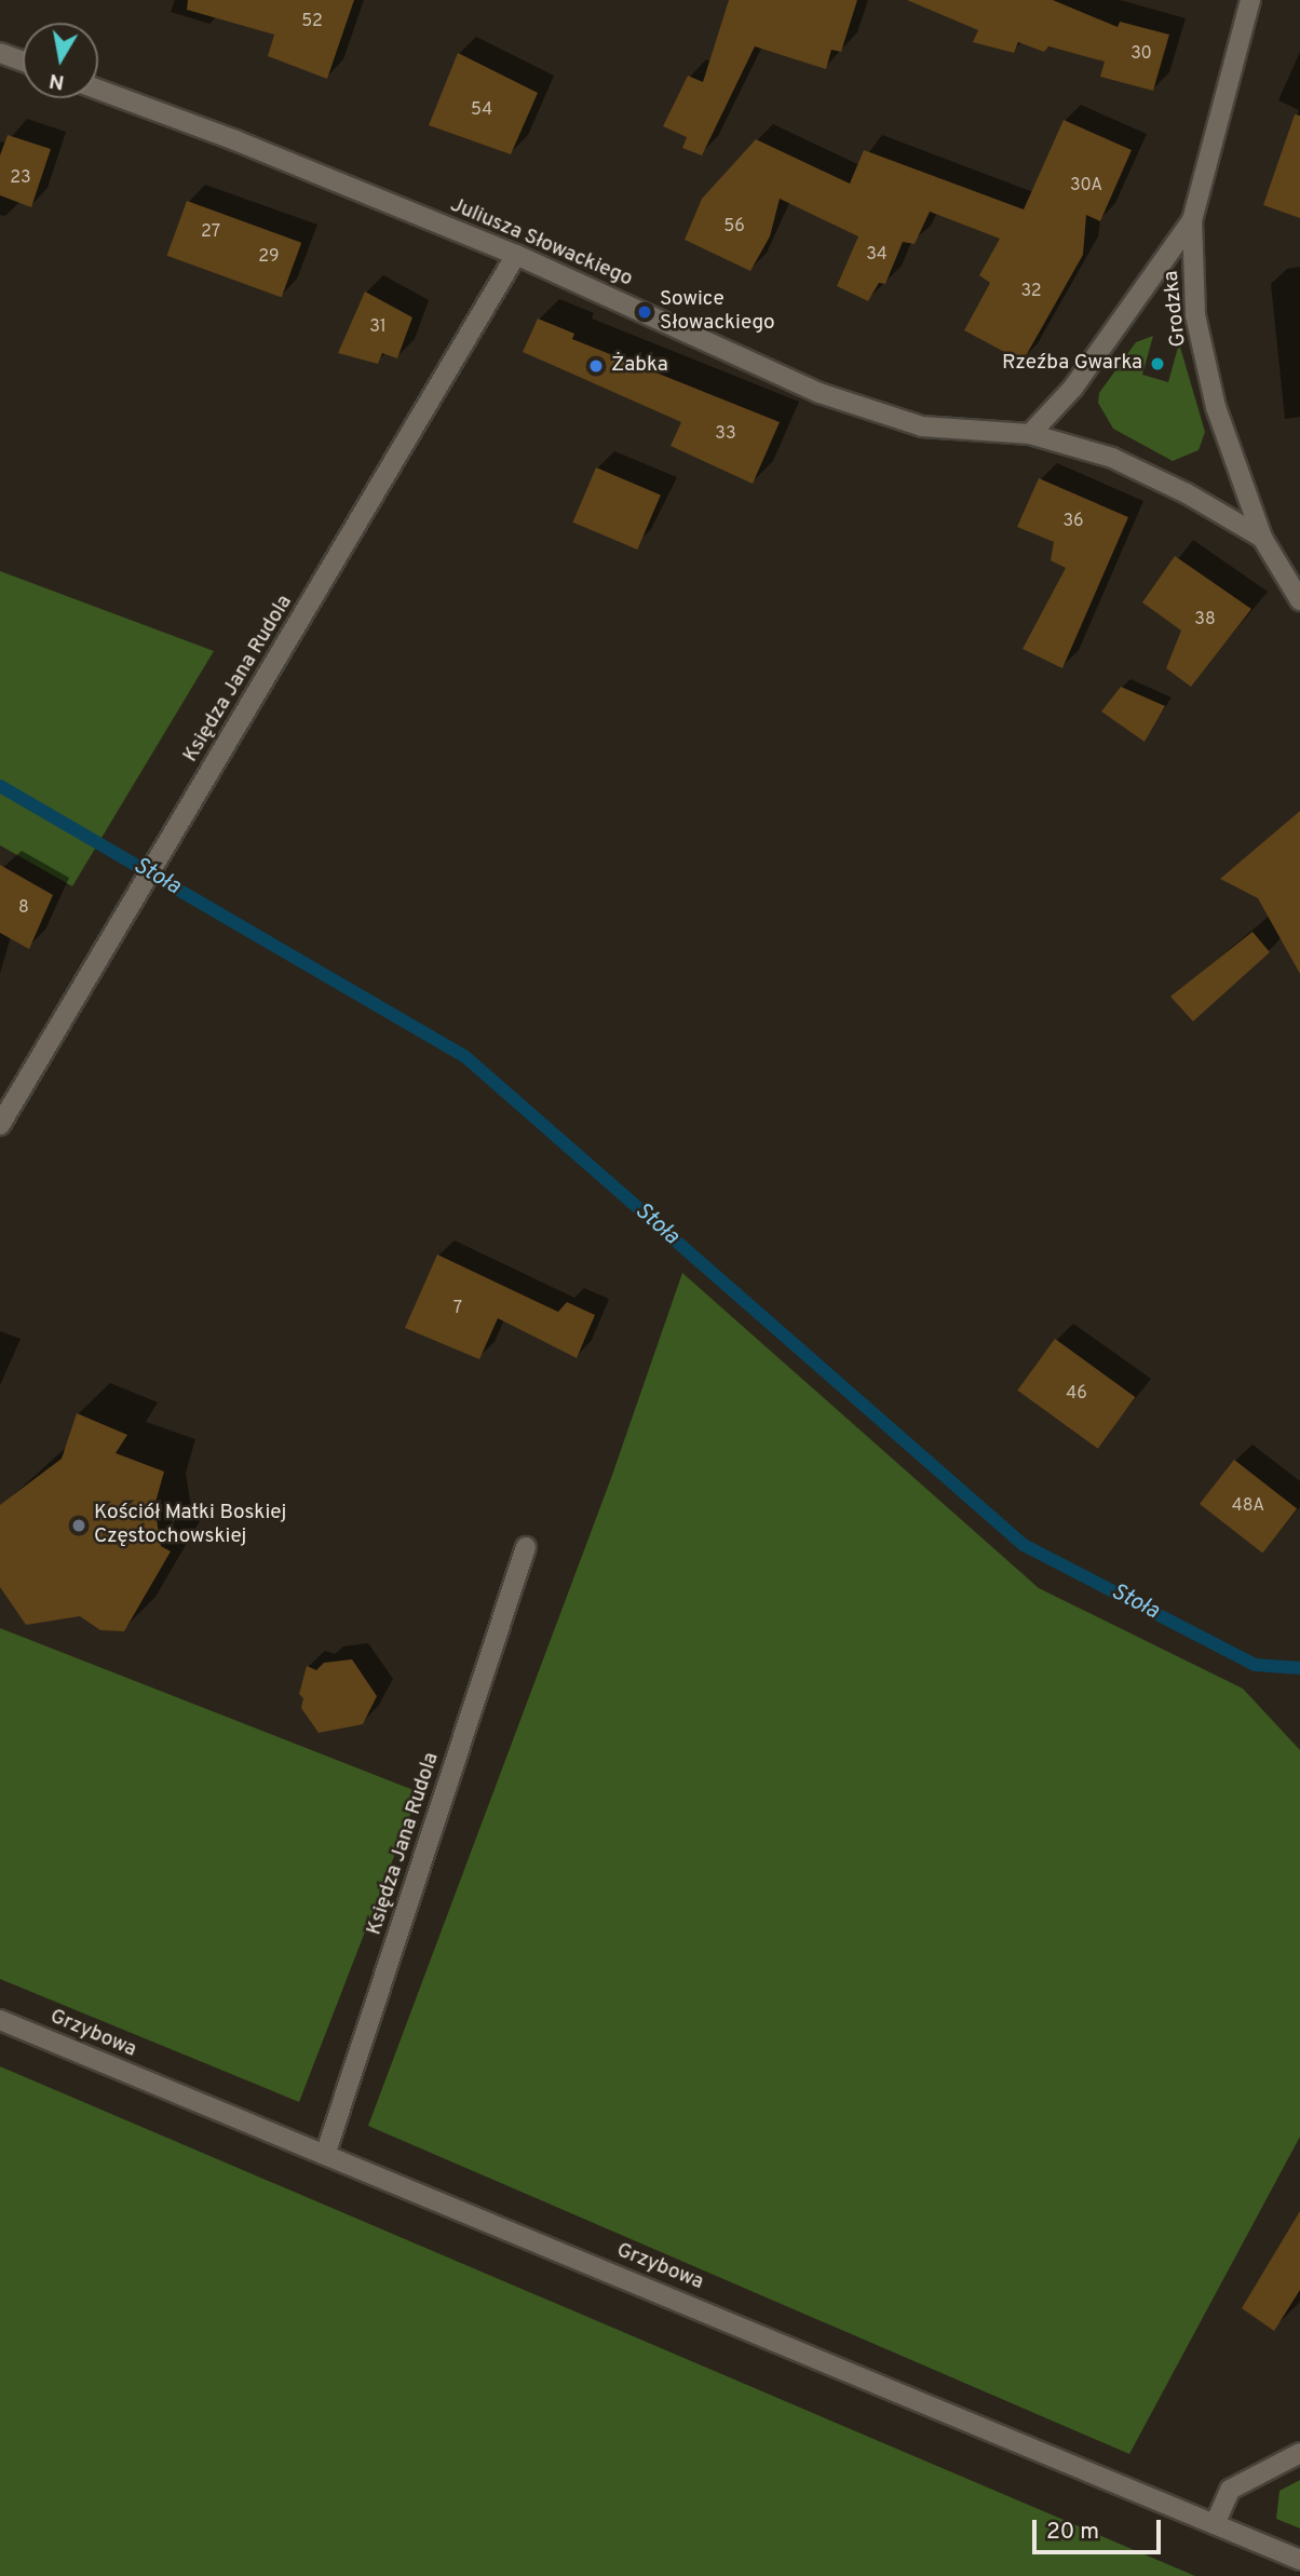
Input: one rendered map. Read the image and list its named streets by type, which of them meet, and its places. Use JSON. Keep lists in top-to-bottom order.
{
  "streets": {
    "street": [
      "Juliusza Słowackiego",
      "Grodzka",
      "Księdza Jana Rudola",
      "Grzybowa"
    ]
  },
  "crossings": [
    ["Juliusza Słowackiego", "Grodzka"],
    ["Juliusza Słowackiego", "Księdza Jana Rudola"],
    ["Księdza Jana Rudola", "Grzybowa"]
  ],
  "water": ["Stoła"],
  "places": [
    "Sowice Słowackiego",
    "Rzeźba Gwarka",
    "Żabka",
    "Kościół Matki Boskiej Częstochowskiej"
  ],
  "house_numbers": [
    "52",
    "30",
    "54",
    "23",
    "30A",
    "56",
    "27",
    "34",
    "29",
    "32",
    "31",
    "33",
    "36",
    "38",
    "8",
    "7",
    "46",
    "48A"
  ],
  "scale_bar": "20 m",
  "north": "bottom"
}
